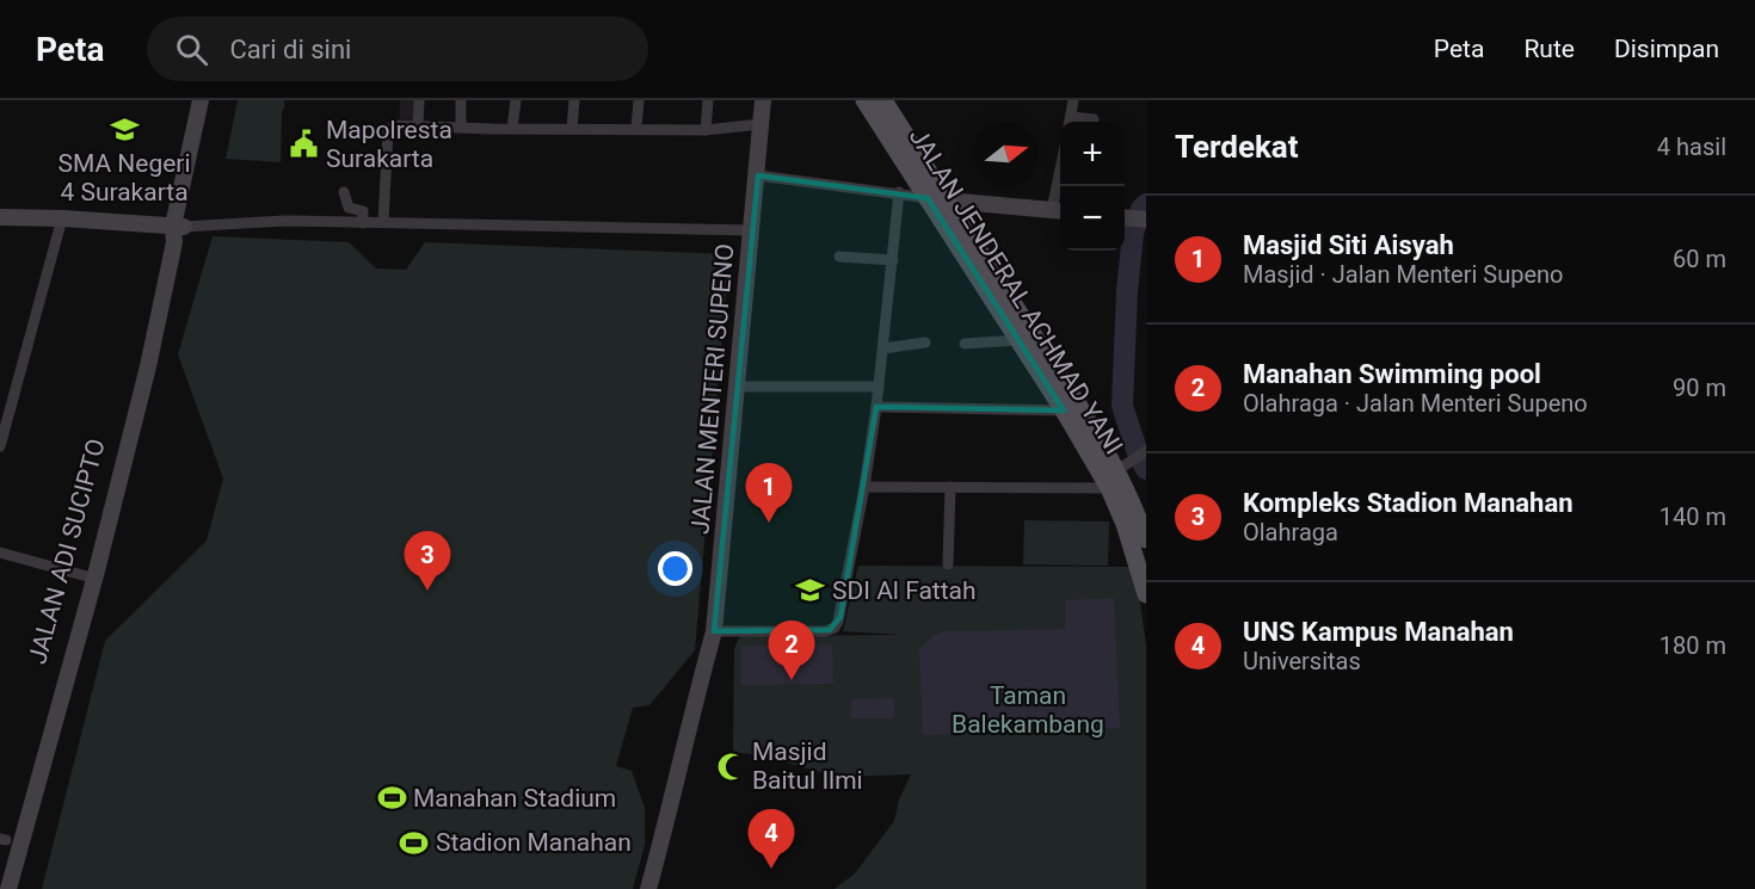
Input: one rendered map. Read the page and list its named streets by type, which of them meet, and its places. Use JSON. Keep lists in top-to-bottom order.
{
  "streets": {
    "main road": ["JALAN JENDERAL ACHMAD YANI", "JALAN MENTERI SUPENO", "JALAN ADI SUCIPTO"]
  },
  "parks": ["Taman Balekambang"],
  "places": {
    "school or university": ["SMA Negeri 4 Surakarta", "SDI Al Fattah"],
    "public building": ["Mapolresta Surakarta"],
    "mosque": ["Masjid Baitul Ilmi"],
    "sports": ["Manahan Stadium", "Stadion Manahan"]
  },
  "north": "right",
  "page": {
    "header": "Peta",
    "search": "Cari di sini",
    "nav": ["Peta", "Rute", "Disimpan"],
    "heading": ["Terdekat", "4 hasil"],
    "map_buttons": ["+", "−"],
    "list": [
      {
        "mark": "1",
        "name": "Masjid Siti Aisyah",
        "note": "Masjid · Jalan Menteri Supeno",
        "value": "60 m"
      },
      {
        "mark": "2",
        "name": "Manahan Swimming pool",
        "note": "Olahraga · Jalan Menteri Supeno",
        "value": "90 m"
      },
      {
        "mark": "3",
        "name": "Kompleks Stadion Manahan",
        "note": "Olahraga",
        "value": "140 m"
      },
      {
        "mark": "4",
        "name": "UNS Kampus Manahan",
        "note": "Universitas",
        "value": "180 m"
      }
    ],
    "pins": [
      "1",
      "3",
      "2",
      "4"
    ]
  }
}
